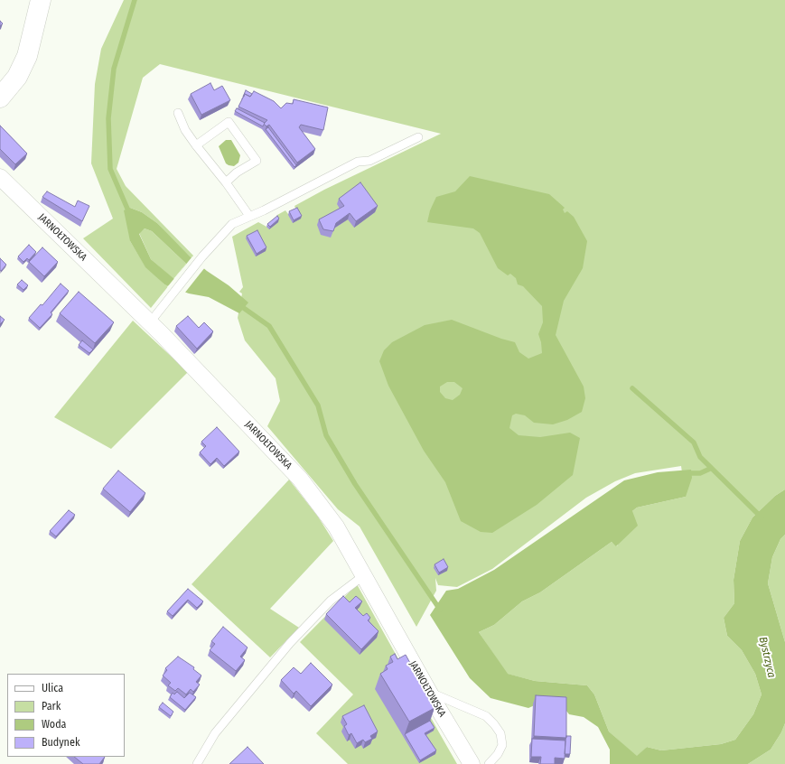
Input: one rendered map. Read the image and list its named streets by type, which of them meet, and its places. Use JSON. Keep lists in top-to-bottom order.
{
  "streets": {
    "street": ["JARNOŁTOWSKA"]
  },
  "water": ["Bystrzyca"],
  "legend": [
    "Ulica",
    "Park",
    "Woda",
    "Budynek"
  ]
}
